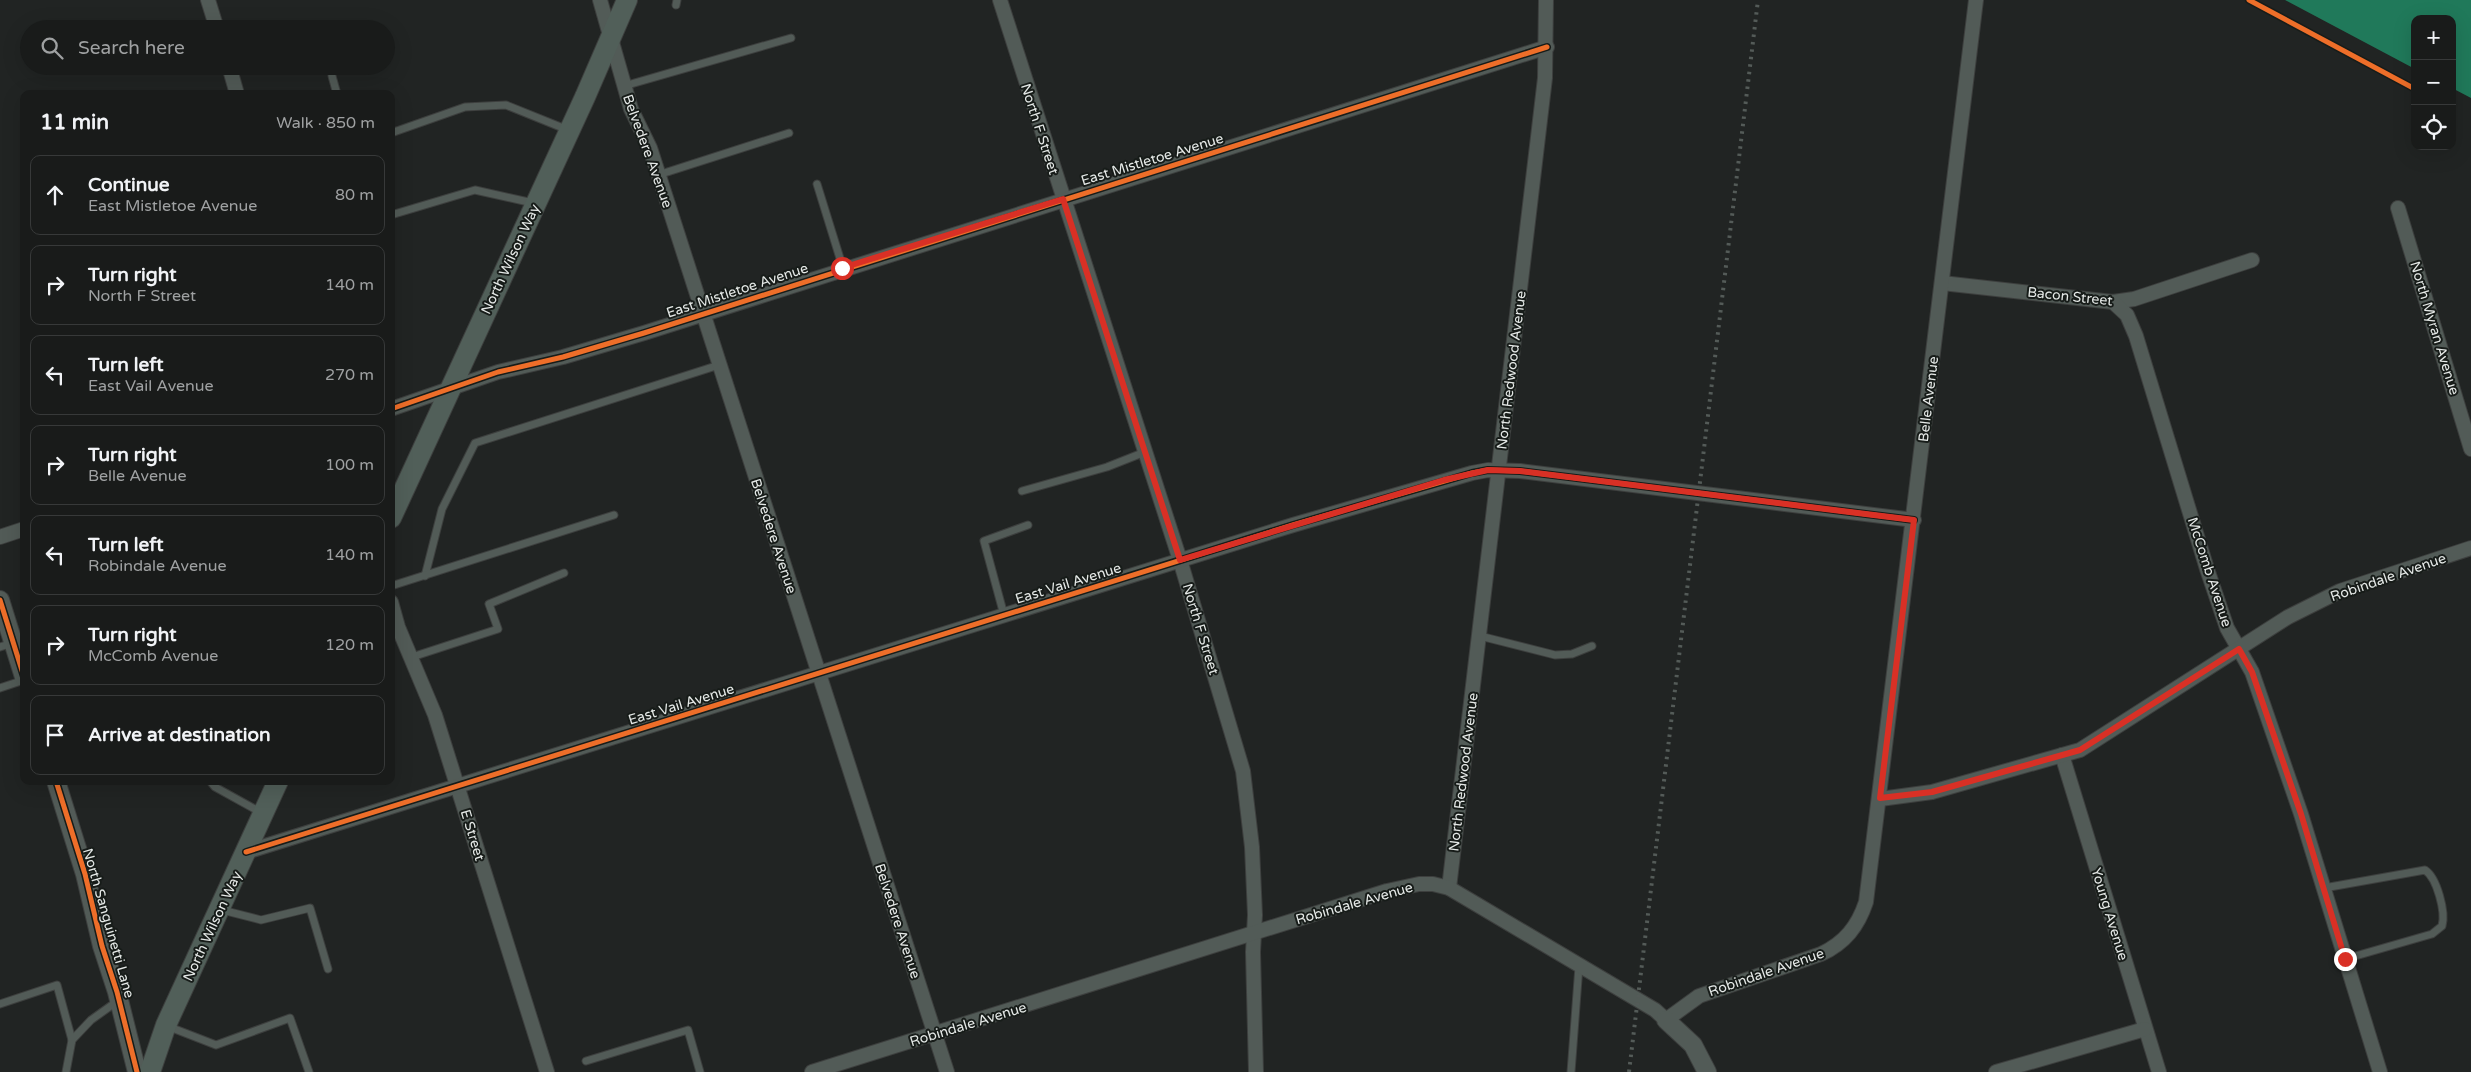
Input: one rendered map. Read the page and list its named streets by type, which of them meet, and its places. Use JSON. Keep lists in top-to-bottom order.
{
  "streets": {
    "main road": ["North Wilson Way"],
    "street": [
      "North F Street",
      "Belvedere Avenue",
      "East Mistletoe Avenue",
      "Bacon Street",
      "North Myran Avenue",
      "North Redwood Avenue",
      "Belle Avenue",
      "McComb Avenue",
      "Robindale Avenue",
      "East Vail Avenue",
      "E Street",
      "Young Avenue",
      "North Sanguinetti Lane"
    ]
  },
  "crossings": [
    ["North F Street", "East Mistletoe Avenue"],
    ["North F Street", "Robindale Avenue"],
    ["North F Street", "East Vail Avenue"],
    ["Belvedere Avenue", "East Mistletoe Avenue"],
    ["Belvedere Avenue", "North Wilson Way"],
    ["Belvedere Avenue", "Robindale Avenue"],
    ["Belvedere Avenue", "East Vail Avenue"],
    ["East Mistletoe Avenue", "North Wilson Way"],
    ["East Mistletoe Avenue", "North Redwood Avenue"],
    ["North Wilson Way", "East Vail Avenue"],
    ["Bacon Street", "Belle Avenue"],
    ["Bacon Street", "McComb Avenue"],
    ["North Redwood Avenue", "Robindale Avenue"],
    ["North Redwood Avenue", "East Vail Avenue"],
    ["Belle Avenue", "Robindale Avenue"],
    ["Belle Avenue", "East Vail Avenue"],
    ["McComb Avenue", "Robindale Avenue"],
    ["Robindale Avenue", "Young Avenue"],
    ["East Vail Avenue", "E Street"]
  ],
  "page": {
    "map_buttons": ["+", "−"],
    "search": "Search here",
    "heading": ["11 min", "Walk · 850 m"],
    "list": [
      ["Continue", "East Mistletoe Avenue", "80 m"],
      ["Turn right", "North F Street", "140 m"],
      ["Turn left", "East Vail Avenue", "270 m"],
      ["Turn right", "Belle Avenue", "100 m"],
      ["Turn left", "Robindale Avenue", "140 m"],
      ["Turn right", "McComb Avenue", "120 m"],
      "Arrive at destination"
    ]
  }
}
